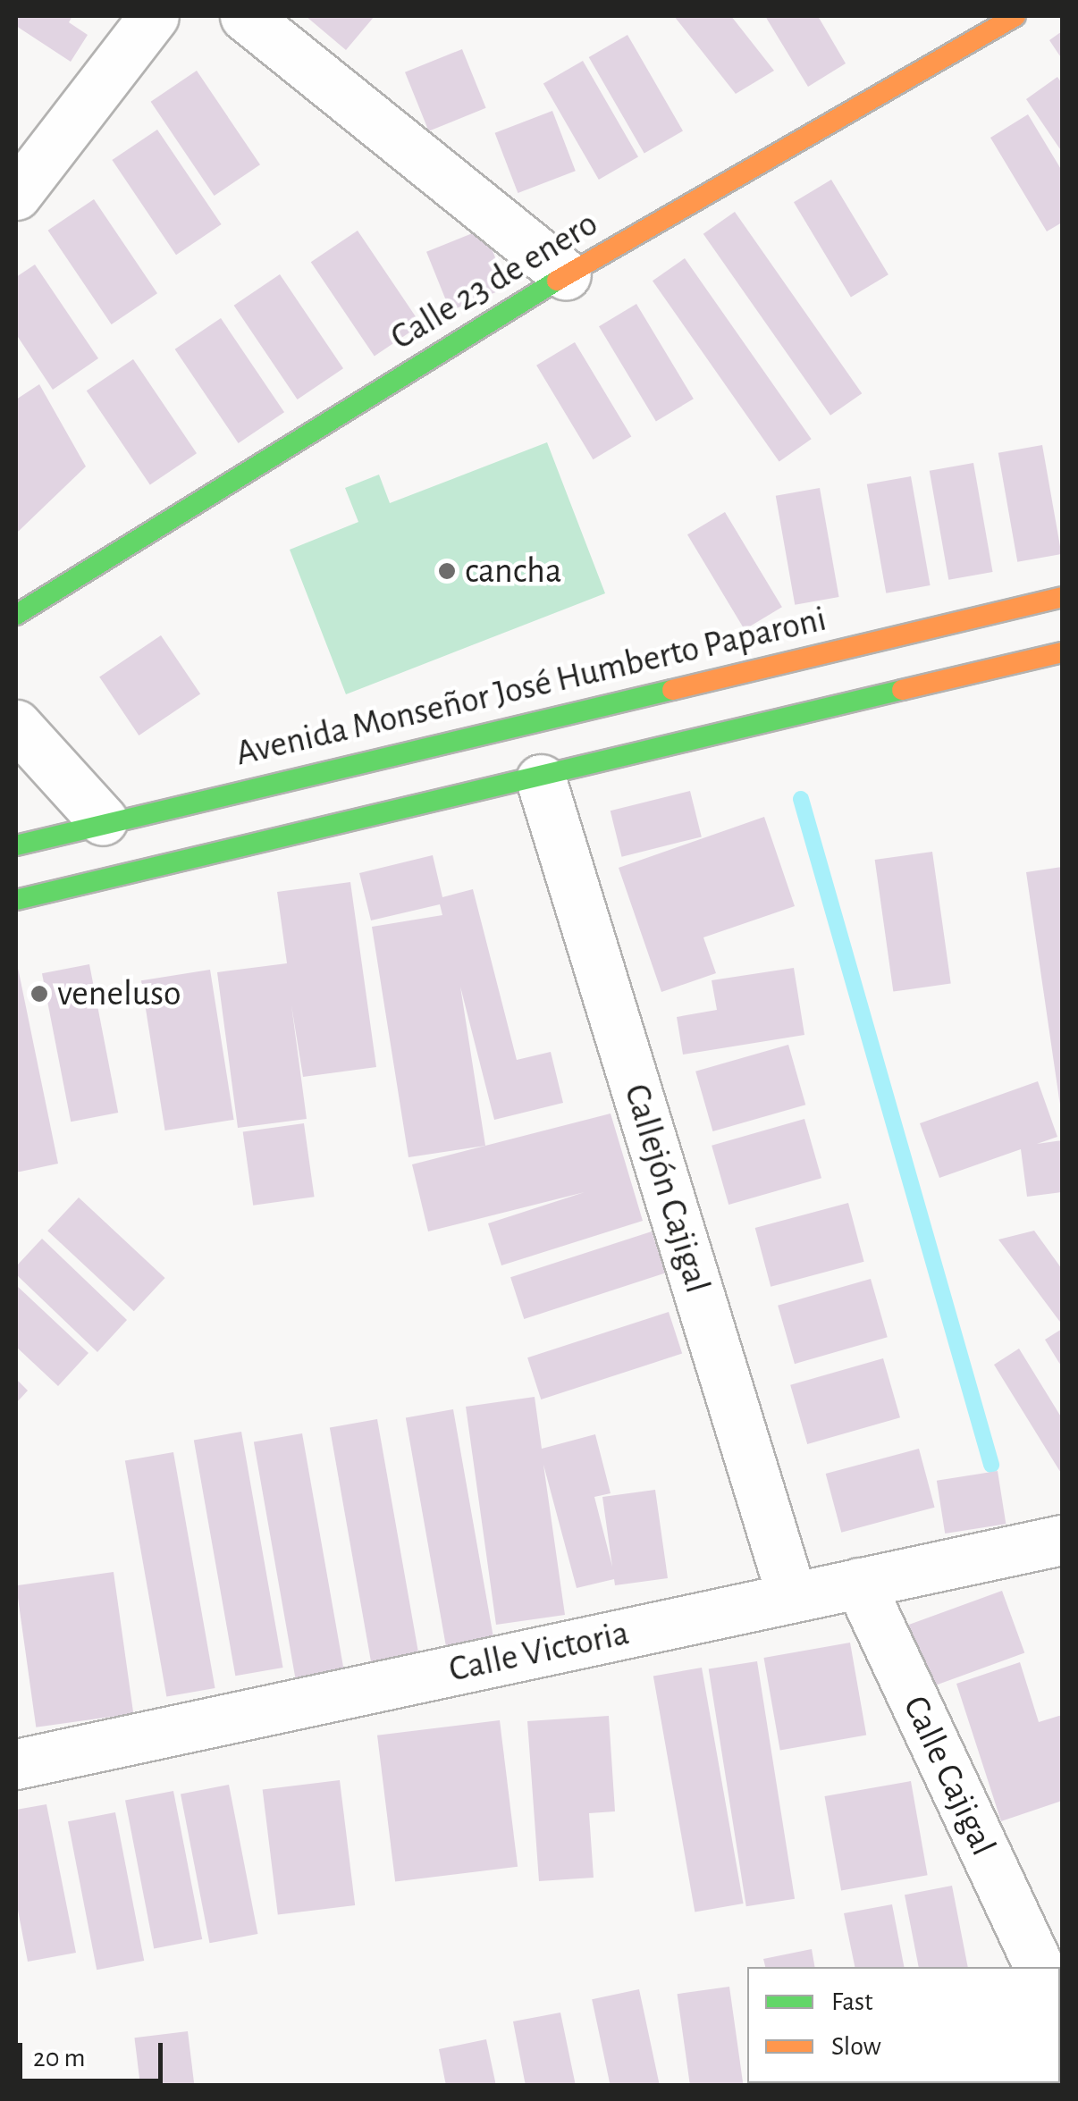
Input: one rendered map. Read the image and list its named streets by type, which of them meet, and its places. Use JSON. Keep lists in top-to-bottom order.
{
  "streets": {
    "street": [
      "Calle 23 de enero",
      "Avenida Monseñor José Humberto Paparoni",
      "Callejón Cajigal",
      "Calle Victoria",
      "Calle Cajigal"
    ]
  },
  "crossings": [
    ["Callejón Cajigal", "Calle Victoria"],
    ["Calle Victoria", "Calle Cajigal"]
  ],
  "places": ["cancha", "veneluso"],
  "legend": ["Fast", "Slow"],
  "scale_bar": "20 m"
}
